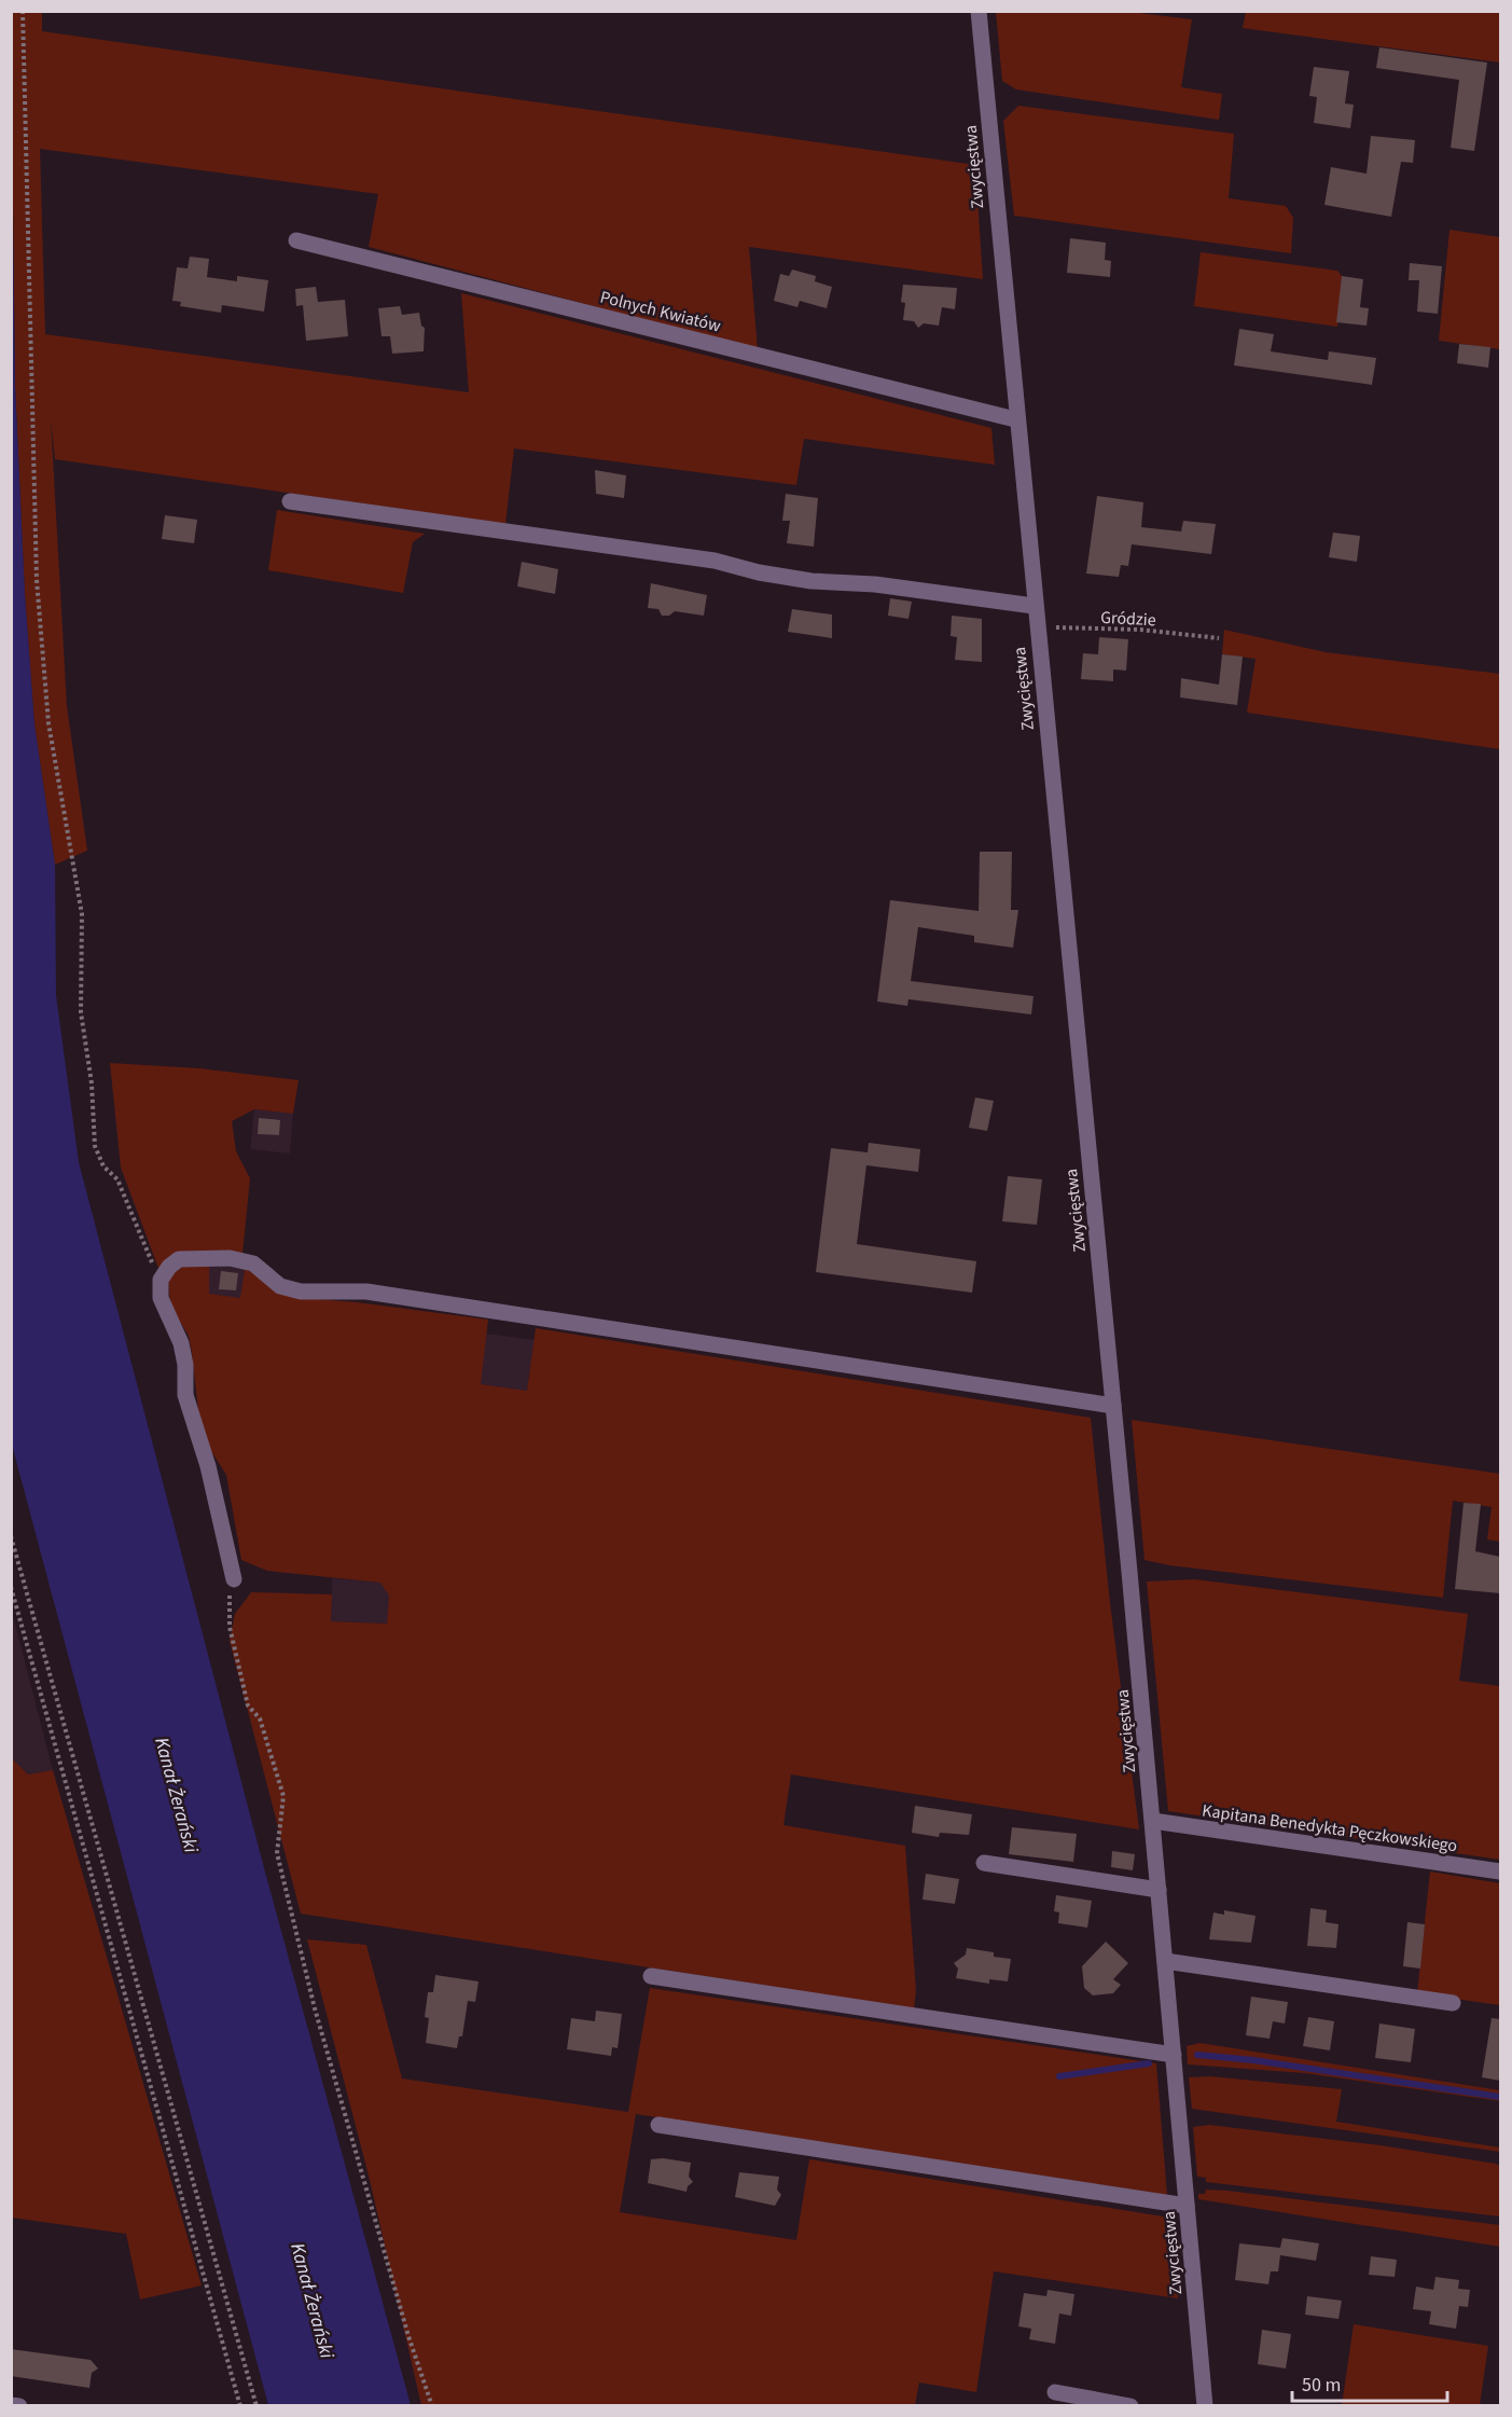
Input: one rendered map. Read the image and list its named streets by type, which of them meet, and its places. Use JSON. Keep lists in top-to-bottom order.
{
  "streets": {
    "street": ["Zwycięstwa", "Polnych Kwiatów", "Kapitana Benedykta Pęczkowskiego"],
    "path": ["Gródzie"]
  },
  "crossings": [
    ["Zwycięstwa", "Polnych Kwiatów"],
    ["Zwycięstwa", "Gródzie"],
    ["Zwycięstwa", "Kapitana Benedykta Pęczkowskiego"]
  ],
  "water": ["Kanał Żerański"],
  "scale_bar": "50 m"
}
